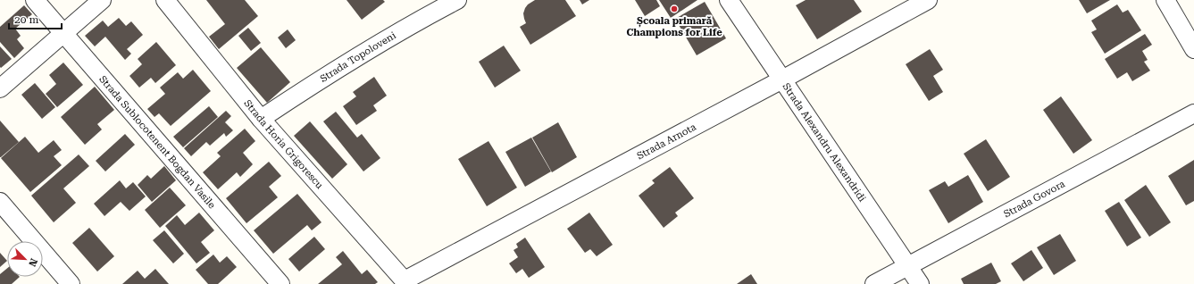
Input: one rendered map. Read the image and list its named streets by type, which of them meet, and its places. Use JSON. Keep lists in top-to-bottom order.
{
  "streets": {
    "street": [
      "Strada Topoloveni",
      "Strada Arnota",
      "Strada Sublocotenent Bogdan Vasile",
      "Strada Alexandru Alexandridi",
      "Strada Horia Grigorescu",
      "Strada Govora"
    ]
  },
  "crossings": [
    ["Strada Topoloveni", "Strada Horia Grigorescu"],
    ["Strada Arnota", "Strada Alexandru Alexandridi"],
    ["Strada Arnota", "Strada Horia Grigorescu"],
    ["Strada Alexandru Alexandridi", "Strada Govora"]
  ],
  "places": ["Școala primară Champions for Life"],
  "scale_bar": "20 m",
  "north": "bottom right"
}
